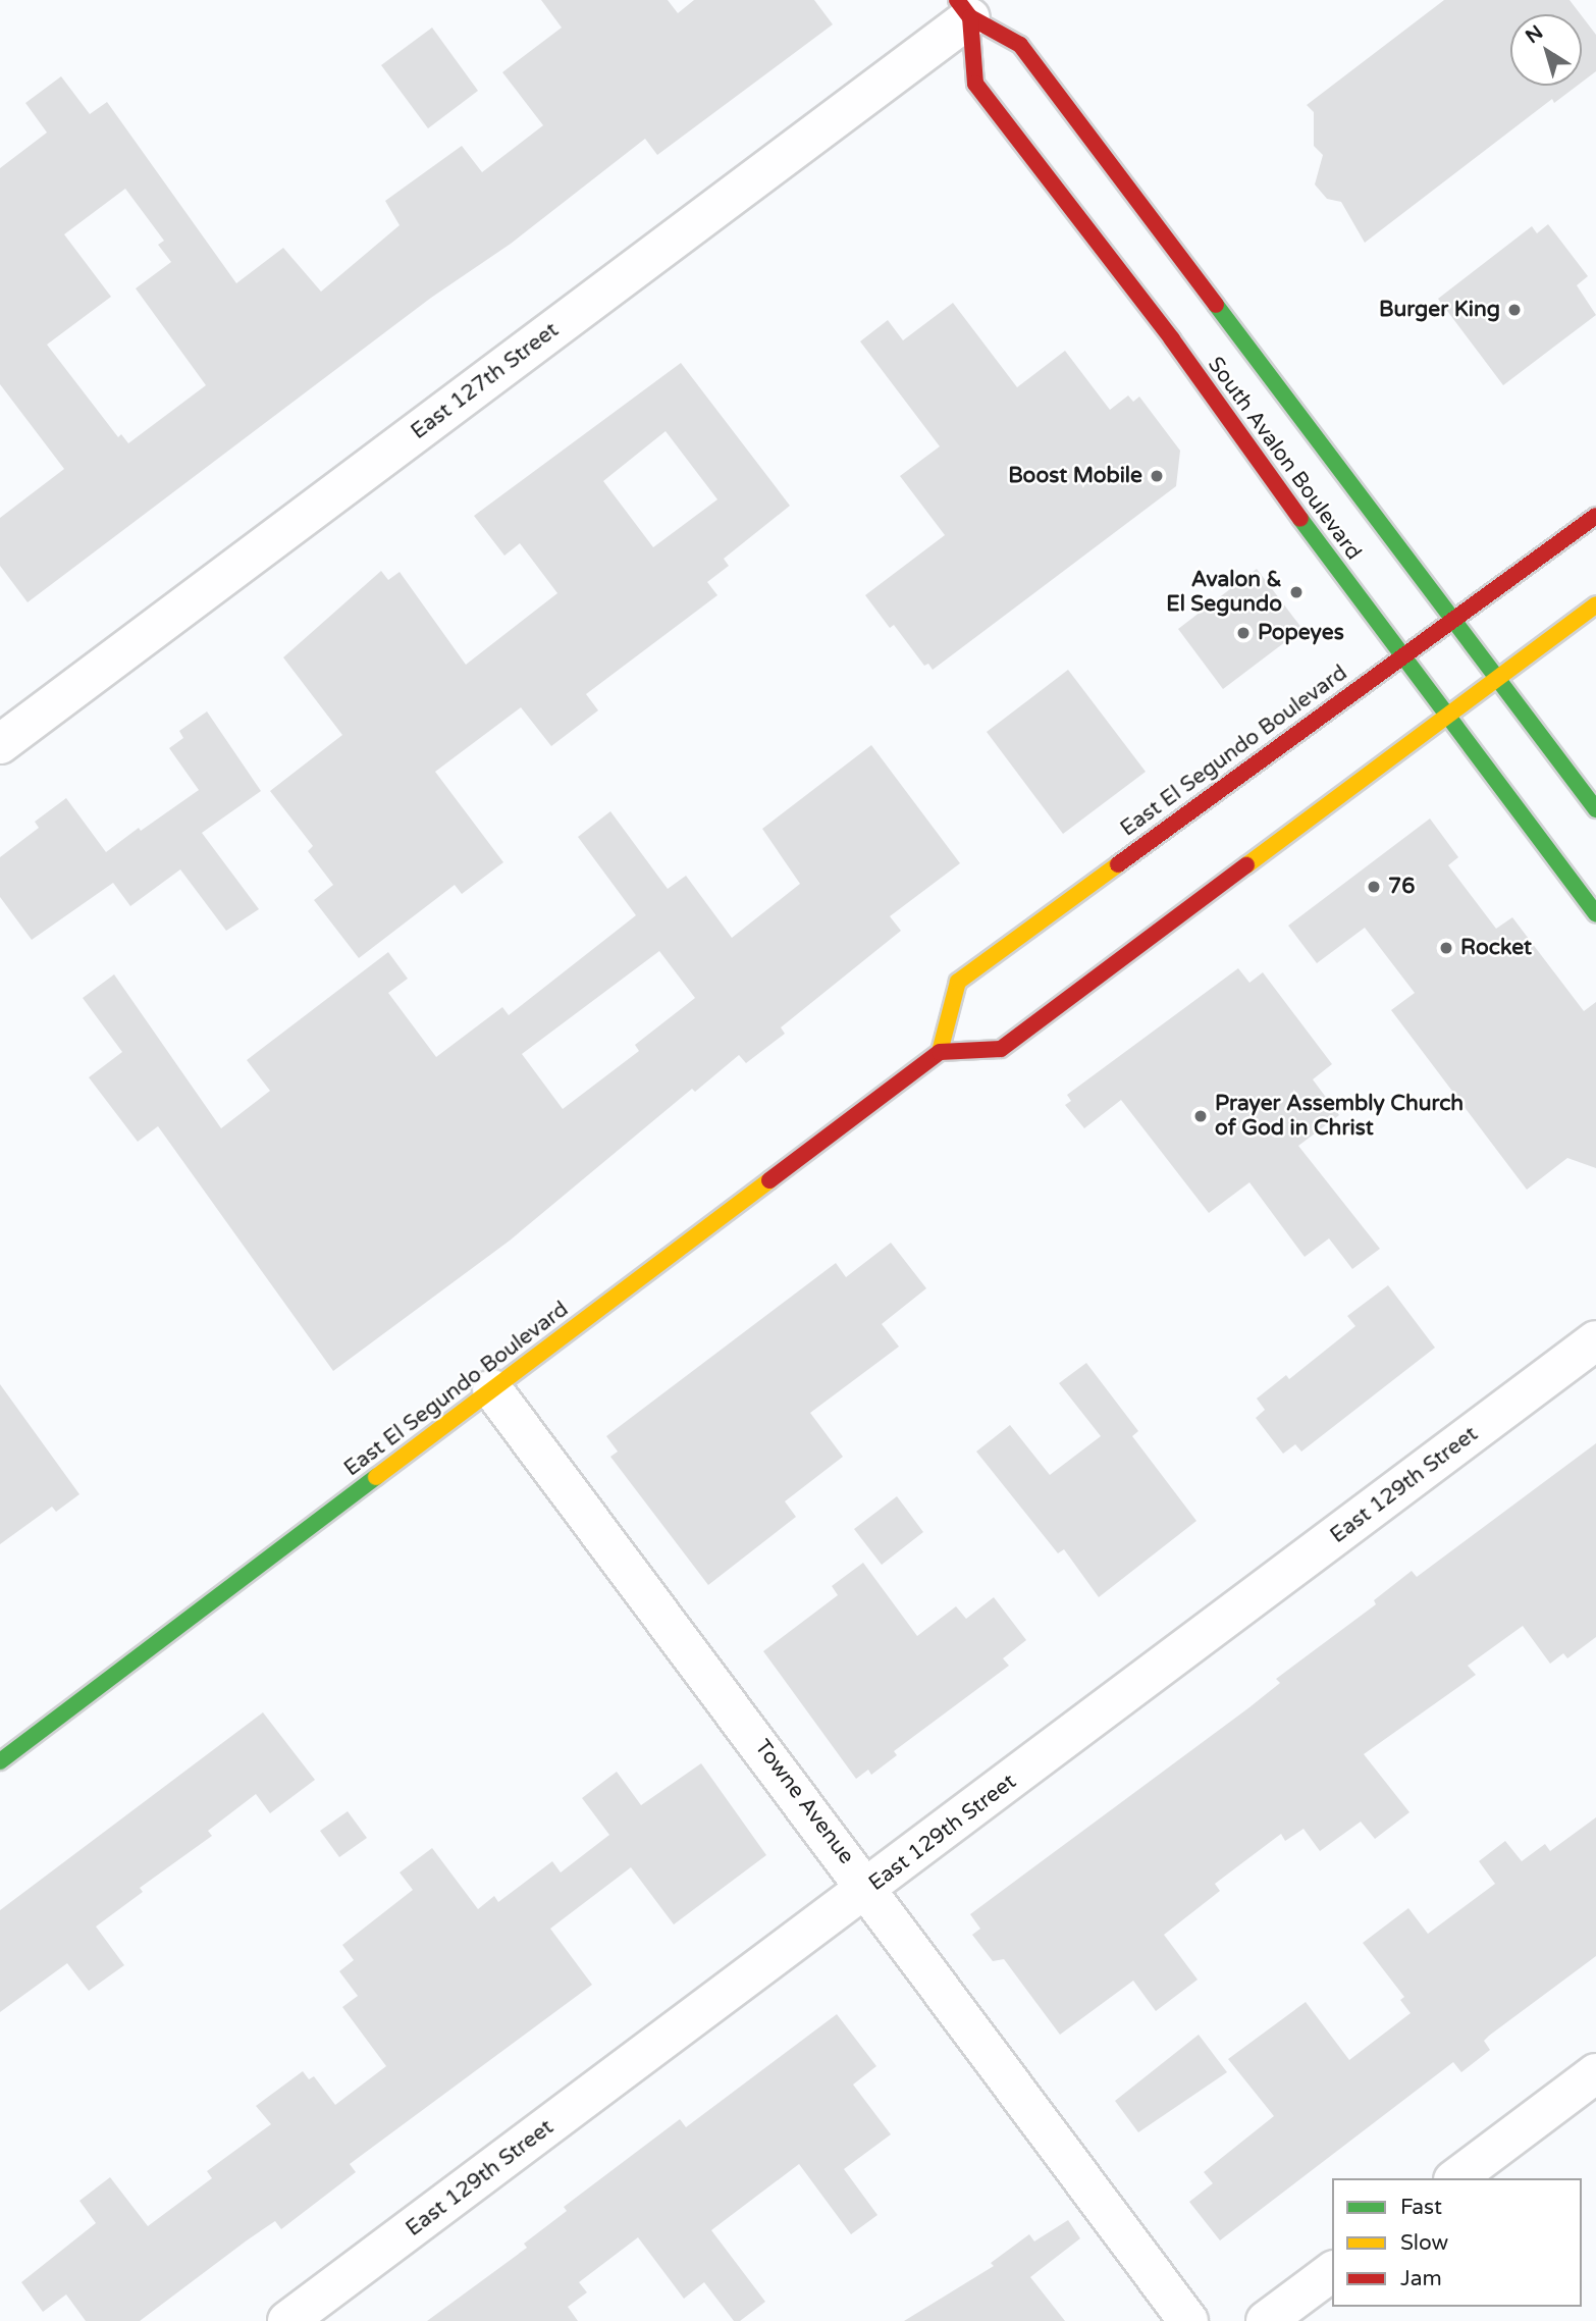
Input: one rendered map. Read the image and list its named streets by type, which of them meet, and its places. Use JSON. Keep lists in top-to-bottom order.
{
  "streets": {
    "main road": ["South Avalon Boulevard", "East El Segundo Boulevard"],
    "street": ["East 127th Street", "East 129th Street", "Towne Avenue"]
  },
  "crossings": [
    ["East 127th Street", "South Avalon Boulevard"],
    ["South Avalon Boulevard", "East El Segundo Boulevard"],
    ["East El Segundo Boulevard", "Towne Avenue"],
    ["East 129th Street", "Towne Avenue"]
  ],
  "places": [
    "Burger King",
    "Boost Mobile",
    "Avalon & El Segundo",
    "Popeyes",
    "76",
    "Rocket",
    "Prayer Assembly Church of God in Christ"
  ],
  "legend": ["Fast", "Slow", "Jam"],
  "north": "top left"
}
